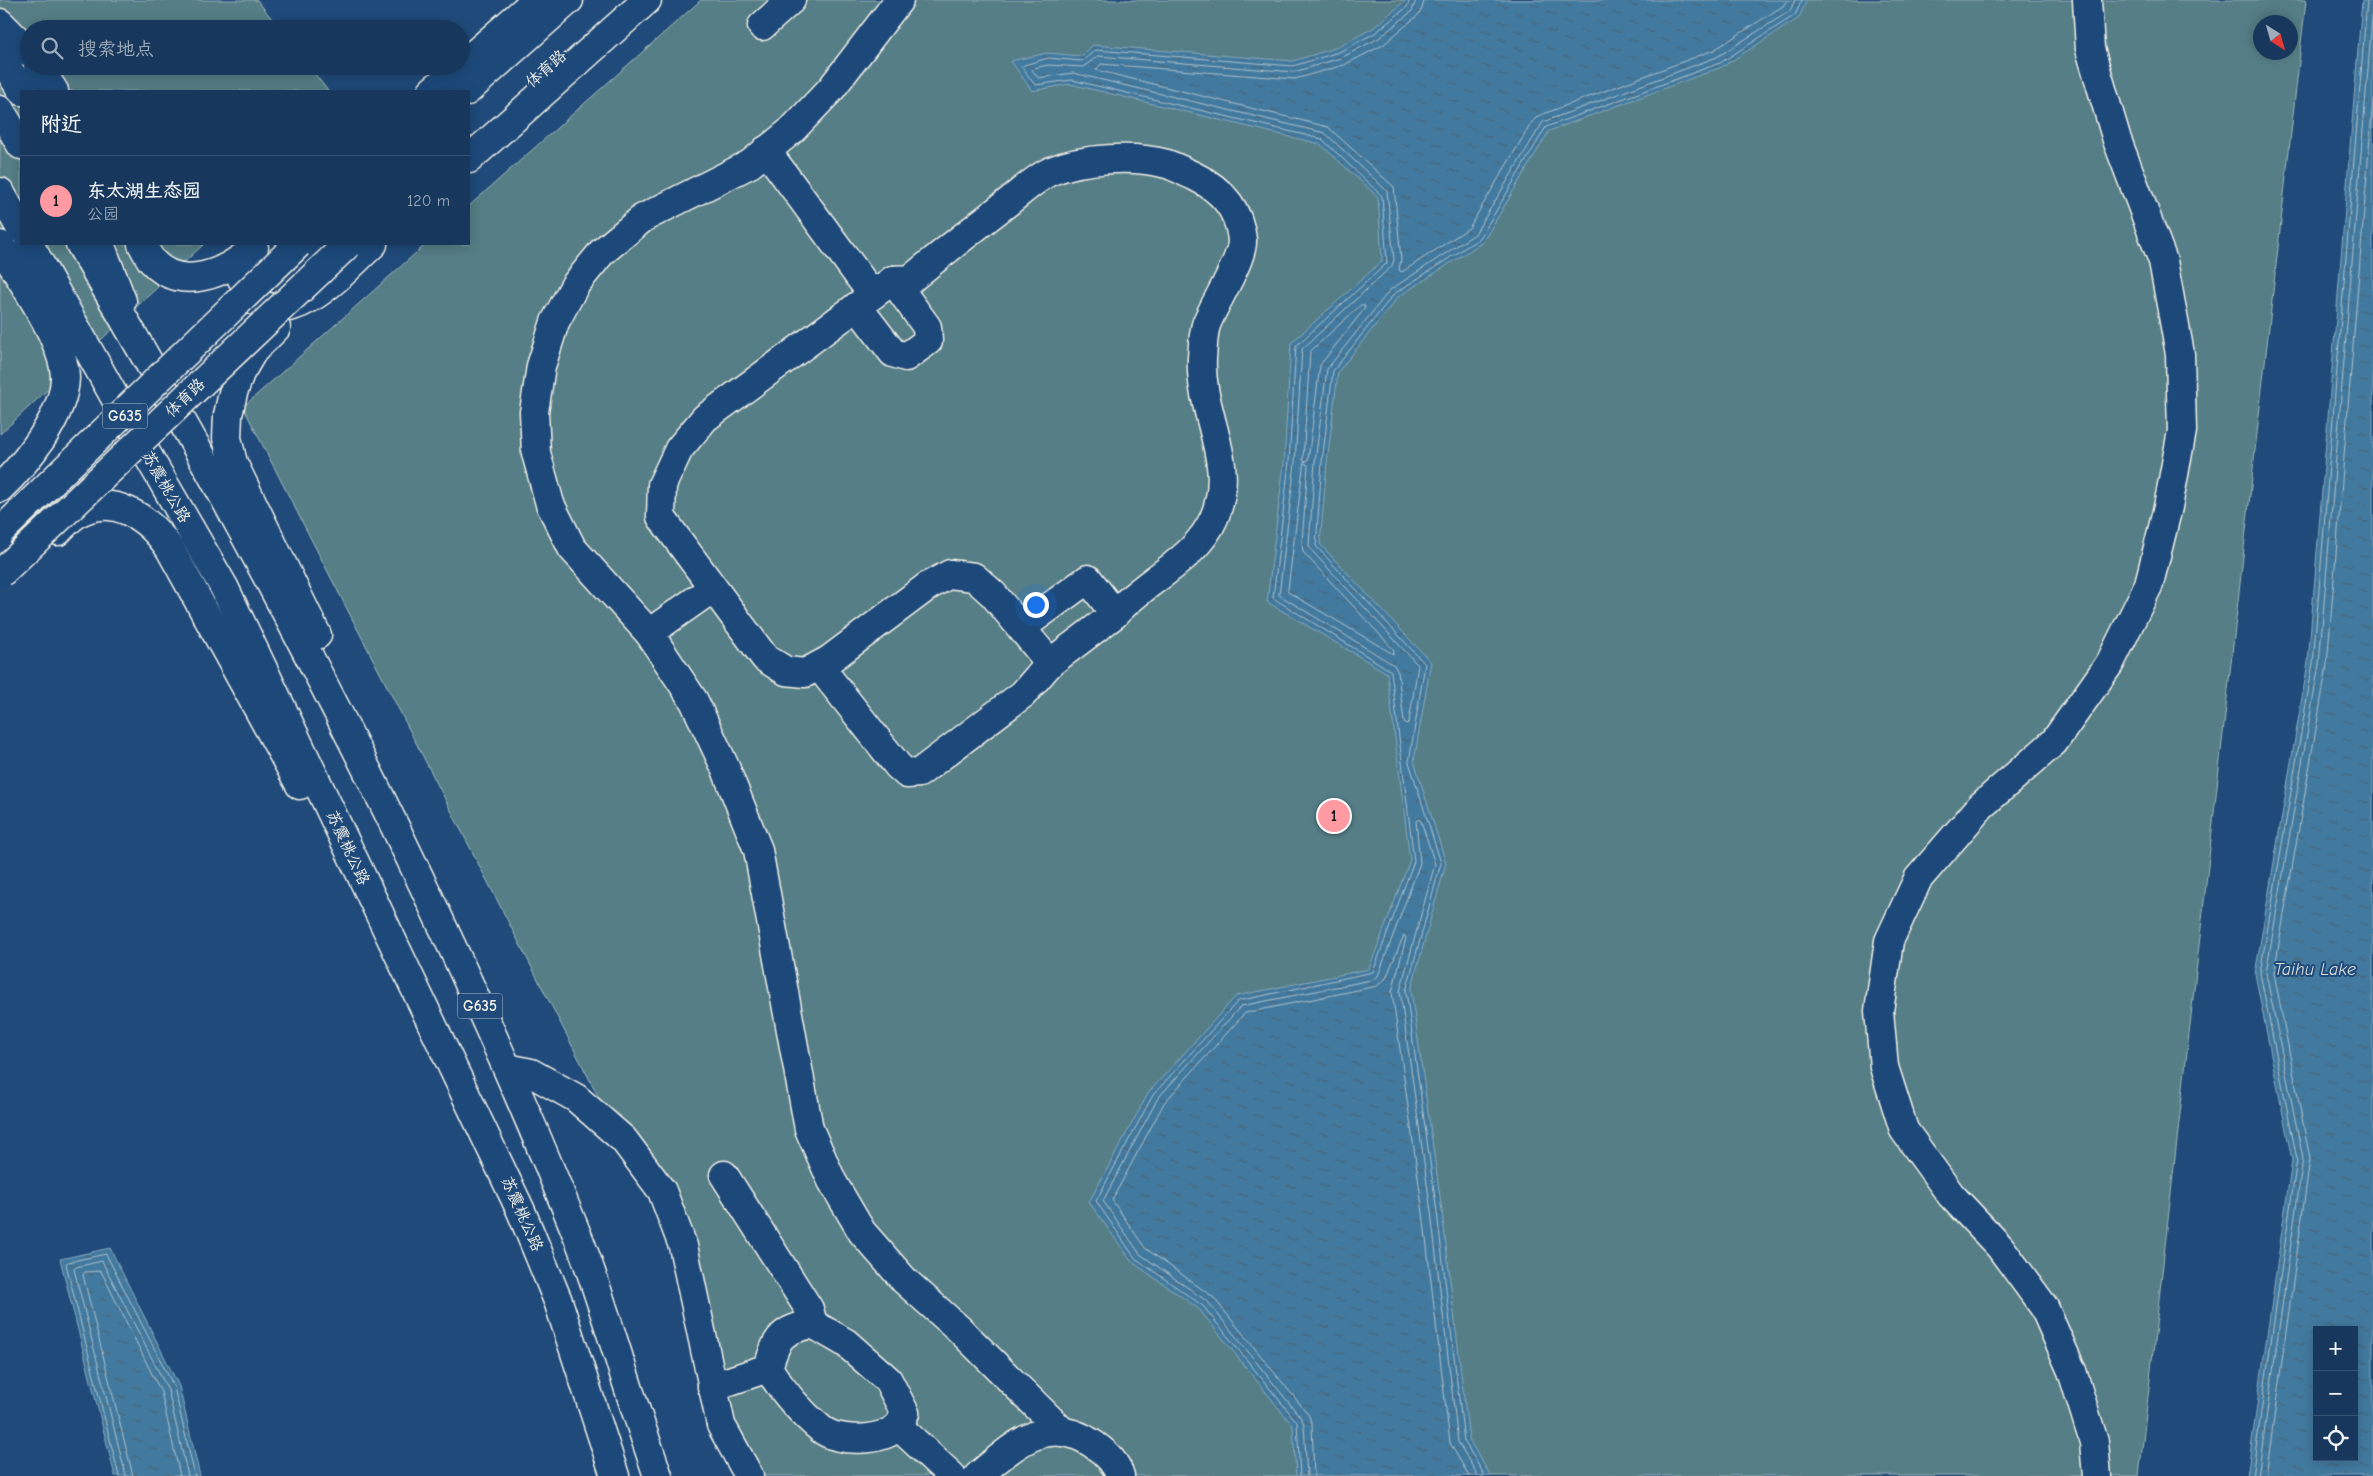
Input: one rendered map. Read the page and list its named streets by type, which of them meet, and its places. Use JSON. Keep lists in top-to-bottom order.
{
  "streets": {
    "main road": ["体育路", "G635", "苏震桃公路"]
  },
  "water": ["Taihu Lake"],
  "north": "bottom right",
  "page": {
    "search": "搜索地点",
    "heading": "附近",
    "list": [
      {
        "mark": "1",
        "name": "东太湖生态园",
        "note": "公园",
        "value": "120 m"
      }
    ],
    "pins": "1",
    "map_buttons": ["+", "−"]
  }
}
